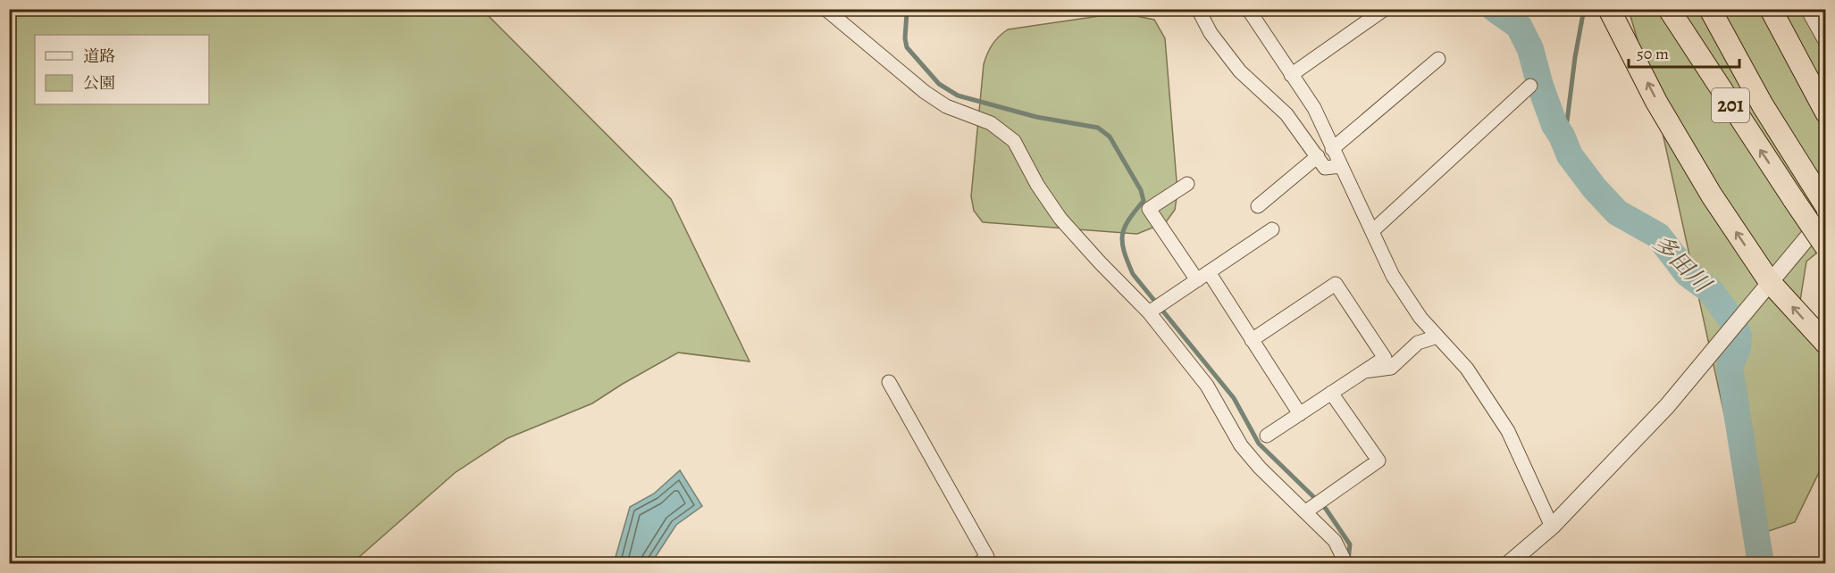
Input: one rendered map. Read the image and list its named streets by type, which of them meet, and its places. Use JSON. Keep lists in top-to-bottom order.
{
  "streets": {
    "highway": ["201"]
  },
  "water": ["多田川"],
  "legend": ["道路", "公園"],
  "scale_bar": "50 m"
}
